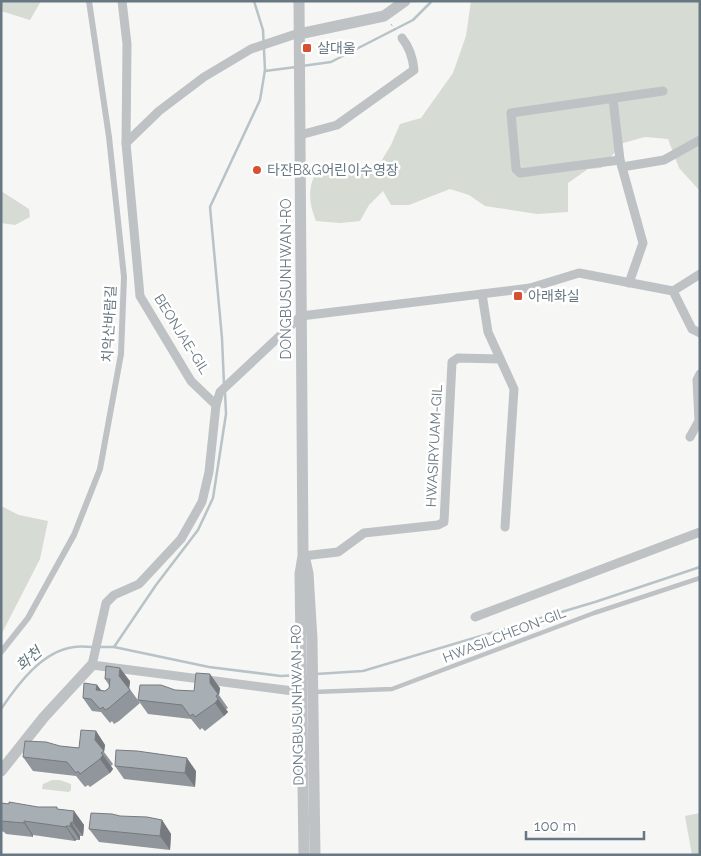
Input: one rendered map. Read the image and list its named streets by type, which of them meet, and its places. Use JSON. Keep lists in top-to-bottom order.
{
  "streets": {
    "street": [
      "DONGBUSUNHWAN-RO",
      "치악산바람길",
      "BEONJAE-GIL",
      "HWASIRYUAM-GIL"
    ],
    "lane": ["HWASILCHEON-GIL"]
  },
  "crossings": [
    ["DONGBUSUNHWAN-RO", "HWASIRYUAM-GIL"],
    ["DONGBUSUNHWAN-RO", "HWASILCHEON-GIL"]
  ],
  "water": ["화천"],
  "places": {
    "transit": ["살대울", "아래화실"],
    "other": ["타잔B&G어린이수영장"]
  },
  "scale_bar": "100 m"
}
